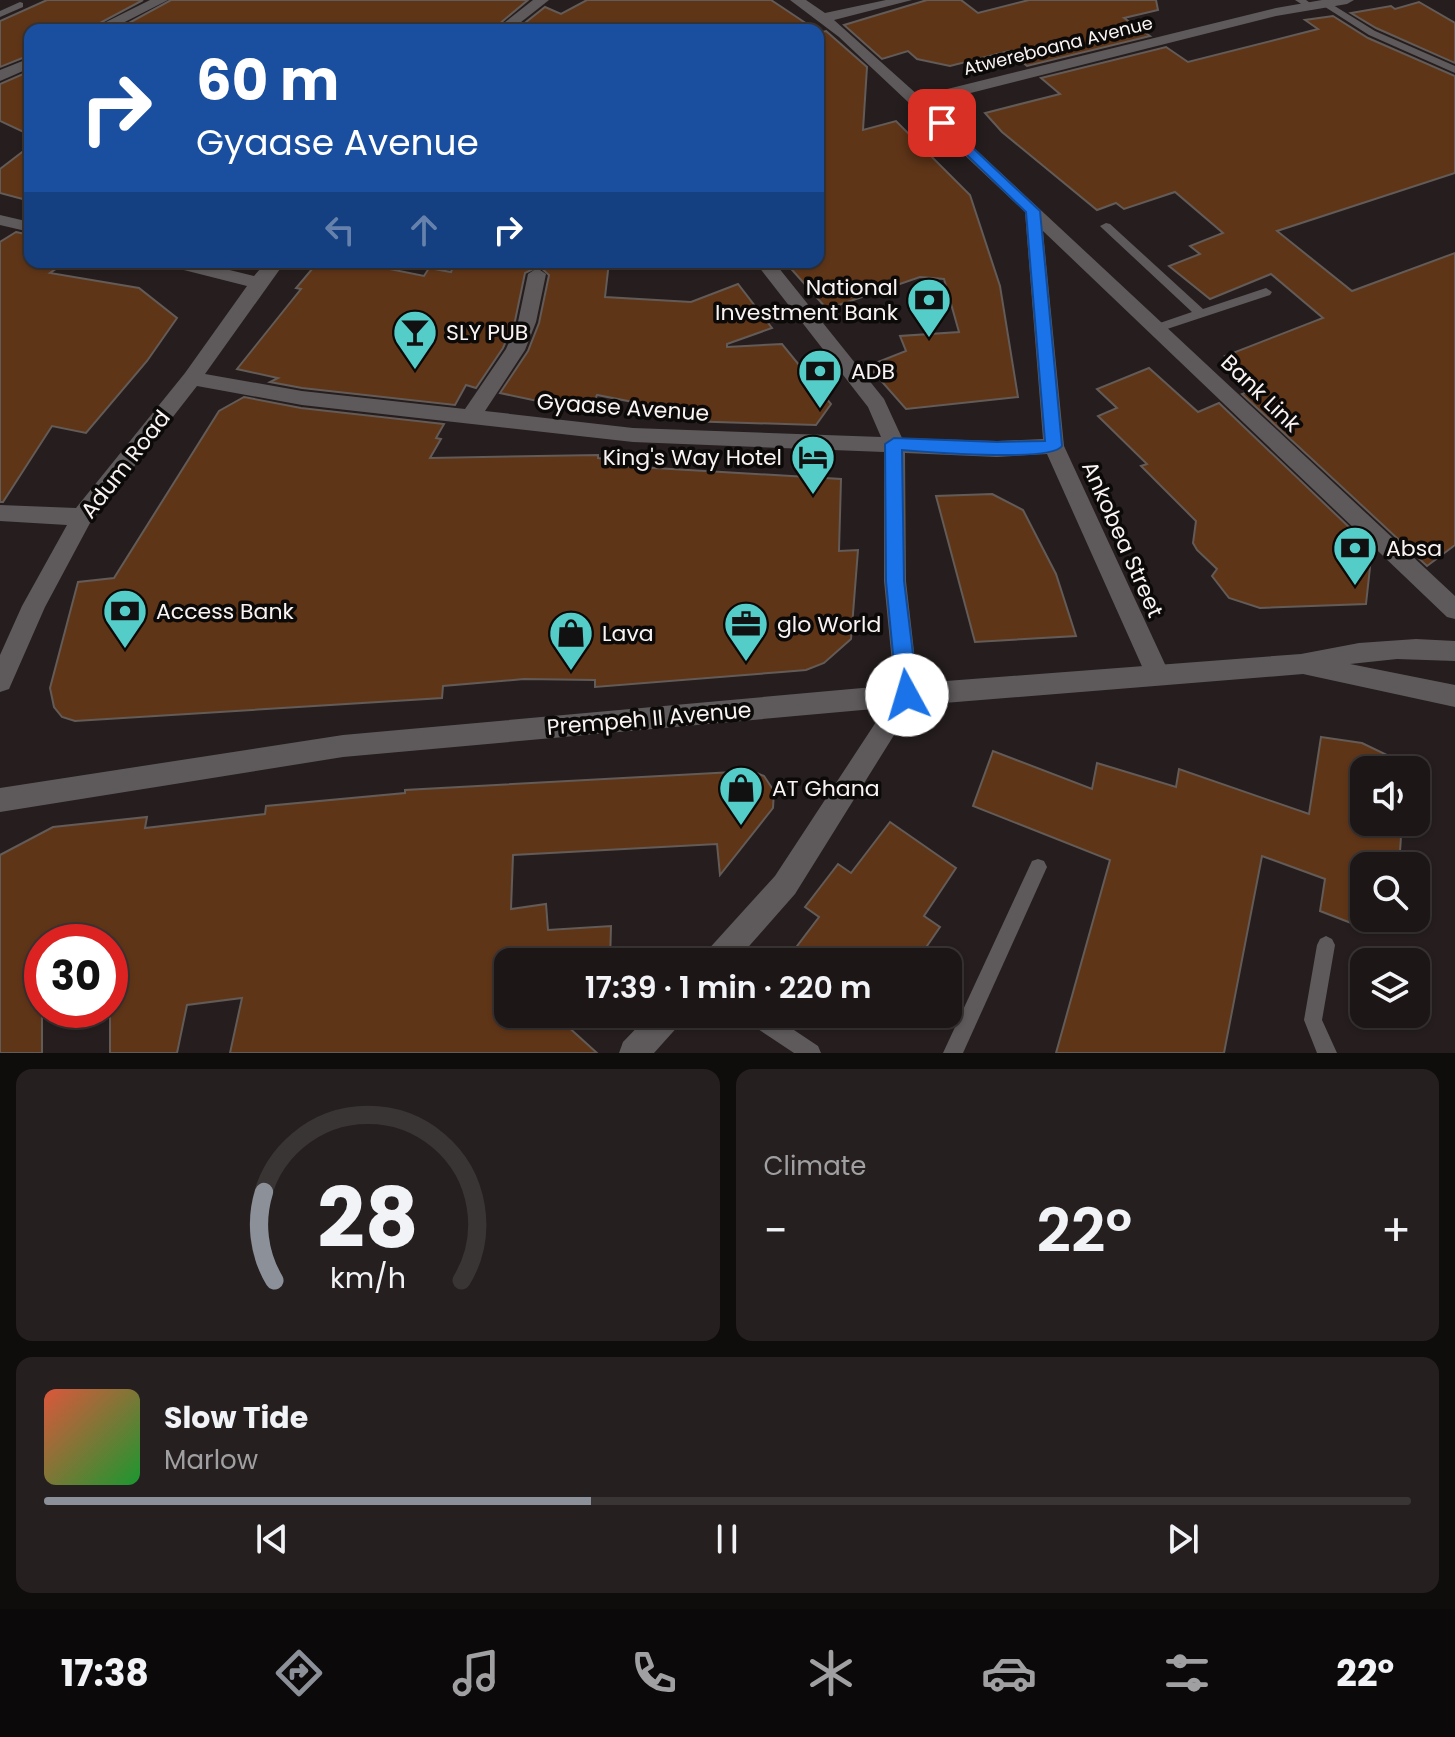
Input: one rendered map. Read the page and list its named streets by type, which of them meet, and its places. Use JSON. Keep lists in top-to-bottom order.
{
  "streets": {
    "street": [
      "Atwereboana Avenue",
      "Bank Link",
      "Gyaase Avenue",
      "Adum Road",
      "Ankobea Street",
      "Prempeh II Avenue"
    ]
  },
  "crossings": [
    ["Bank Link", "Ankobea Street"],
    ["Gyaase Avenue", "Adum Road"],
    ["Gyaase Avenue", "Ankobea Street"],
    ["Ankobea Street", "Prempeh II Avenue"]
  ],
  "places": {
    "bank": [
      "National Investment Bank",
      "ADB",
      "Absa",
      "Access Bank"
    ],
    "bar": ["SLY PUB"],
    "hotel": ["King's Way Hotel"],
    "office": ["glo World"],
    "shop": ["Lava", "AT Ghana"]
  },
  "page": {
    "turn": ["60 m", "Gyaase Avenue"],
    "limit": "30",
    "trip": "17:39 · 1 min · 220 m",
    "tile": "Climate",
    "heat": ["−", "22°", "+"],
    "song": ["Slow Tide", "Marlow"],
    "tabs": ["17:38", "22°"],
    "gauge": ["28", "km/h"]
  }
}
